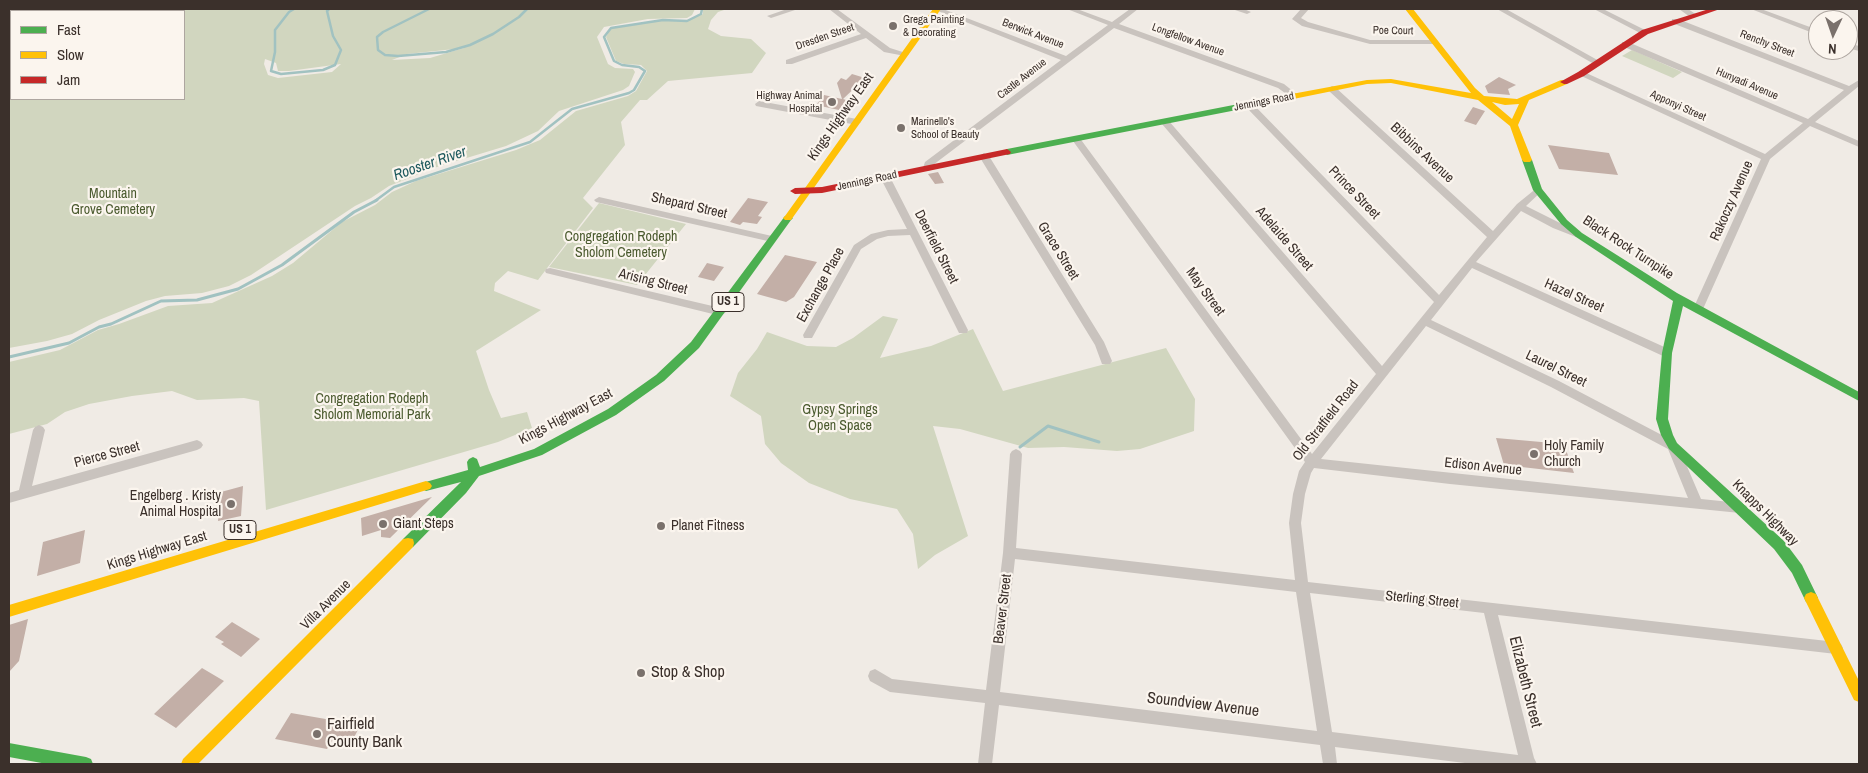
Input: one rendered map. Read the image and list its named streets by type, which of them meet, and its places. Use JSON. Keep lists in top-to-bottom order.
{
  "streets": {
    "main road": [
      "Jennings Road",
      "Kings Highway East",
      "Black Rock Turnpike",
      "US 1",
      "Knapps Highway",
      "Villa Avenue"
    ],
    "street": [
      "Poe Court",
      "Berwick Avenue",
      "Dresden Street",
      "Longfellow Avenue",
      "Renchy Street",
      "Castle Avenue",
      "Hunyadi Avenue",
      "Apponyi Street",
      "Bibbins Avenue",
      "Prince Street",
      "Rakoczy Avenue",
      "Shepard Street",
      "Adelaide Street",
      "Deerfield Street",
      "Grace Street",
      "Arising Street",
      "Exchange Place",
      "May Street",
      "Hazel Street",
      "Laurel Street",
      "Old Stratfield Road",
      "Pierce Street",
      "Edison Avenue",
      "Sterling Street",
      "Beaver Street",
      "Elizabeth Street",
      "Soundview Avenue"
    ]
  },
  "crossings": [
    ["Poe Court", "Black Rock Turnpike"],
    ["Berwick Avenue", "Castle Avenue"],
    ["Berwick Avenue", "Kings Highway East"],
    ["Longfellow Avenue", "Castle Avenue"],
    ["Longfellow Avenue", "Jennings Road"],
    ["Renchy Street", "Jennings Road"],
    ["Renchy Street", "Rakoczy Avenue"],
    ["Castle Avenue", "Jennings Road"],
    ["Hunyadi Avenue", "Jennings Road"],
    ["Hunyadi Avenue", "Rakoczy Avenue"],
    ["Jennings Road", "Apponyi Street"],
    ["Jennings Road", "Kings Highway East"],
    ["Jennings Road", "Bibbins Avenue"],
    ["Jennings Road", "Prince Street"],
    ["Jennings Road", "Adelaide Street"],
    ["Jennings Road", "Deerfield Street"],
    ["Jennings Road", "Black Rock Turnpike"],
    ["Jennings Road", "Grace Street"],
    ["Jennings Road", "May Street"],
    ["Apponyi Street", "Rakoczy Avenue"],
    ["Kings Highway East", "Shepard Street"],
    ["Kings Highway East", "Arising Street"],
    ["Kings Highway East", "Villa Avenue"],
    ["Bibbins Avenue", "Old Stratfield Road"],
    ["Prince Street", "Old Stratfield Road"],
    ["Rakoczy Avenue", "Black Rock Turnpike"],
    ["Adelaide Street", "Old Stratfield Road"],
    ["Deerfield Street", "Exchange Place"],
    ["Black Rock Turnpike", "Old Stratfield Road"],
    ["Black Rock Turnpike", "Knapps Highway"],
    ["May Street", "Old Stratfield Road"],
    ["May Street", "Edison Avenue"],
    ["Hazel Street", "Old Stratfield Road"],
    ["Hazel Street", "Knapps Highway"],
    ["Laurel Street", "Old Stratfield Road"],
    ["Laurel Street", "Knapps Highway"],
    ["Old Stratfield Road", "Edison Avenue"],
    ["Old Stratfield Road", "Sterling Street"],
    ["Old Stratfield Road", "Soundview Avenue"],
    ["Edison Avenue", "Knapps Highway"],
    ["Knapps Highway", "Sterling Street"],
    ["Sterling Street", "Beaver Street"],
    ["Sterling Street", "Elizabeth Street"],
    ["Beaver Street", "Soundview Avenue"],
    ["Elizabeth Street", "Soundview Avenue"]
  ],
  "water": ["Rooster River"],
  "parks": [
    "Mountain Grove Cemetery",
    "Congregation Rodeph Sholom Cemetery",
    "Congregation Rodeph Sholom Memorial Park",
    "Gypsy Springs Open Space"
  ],
  "places": [
    "Grega Painting & Decorating",
    "Highway Animal Hospital",
    "Marinello's School of Beauty",
    "Holy Family Church",
    "Engelberg . Kristy Animal Hospital",
    "Giant Steps",
    "Planet Fitness",
    "Stop & Shop",
    "Fairfield County Bank"
  ],
  "legend": ["Fast", "Slow", "Jam"],
  "north": "bottom"
}
